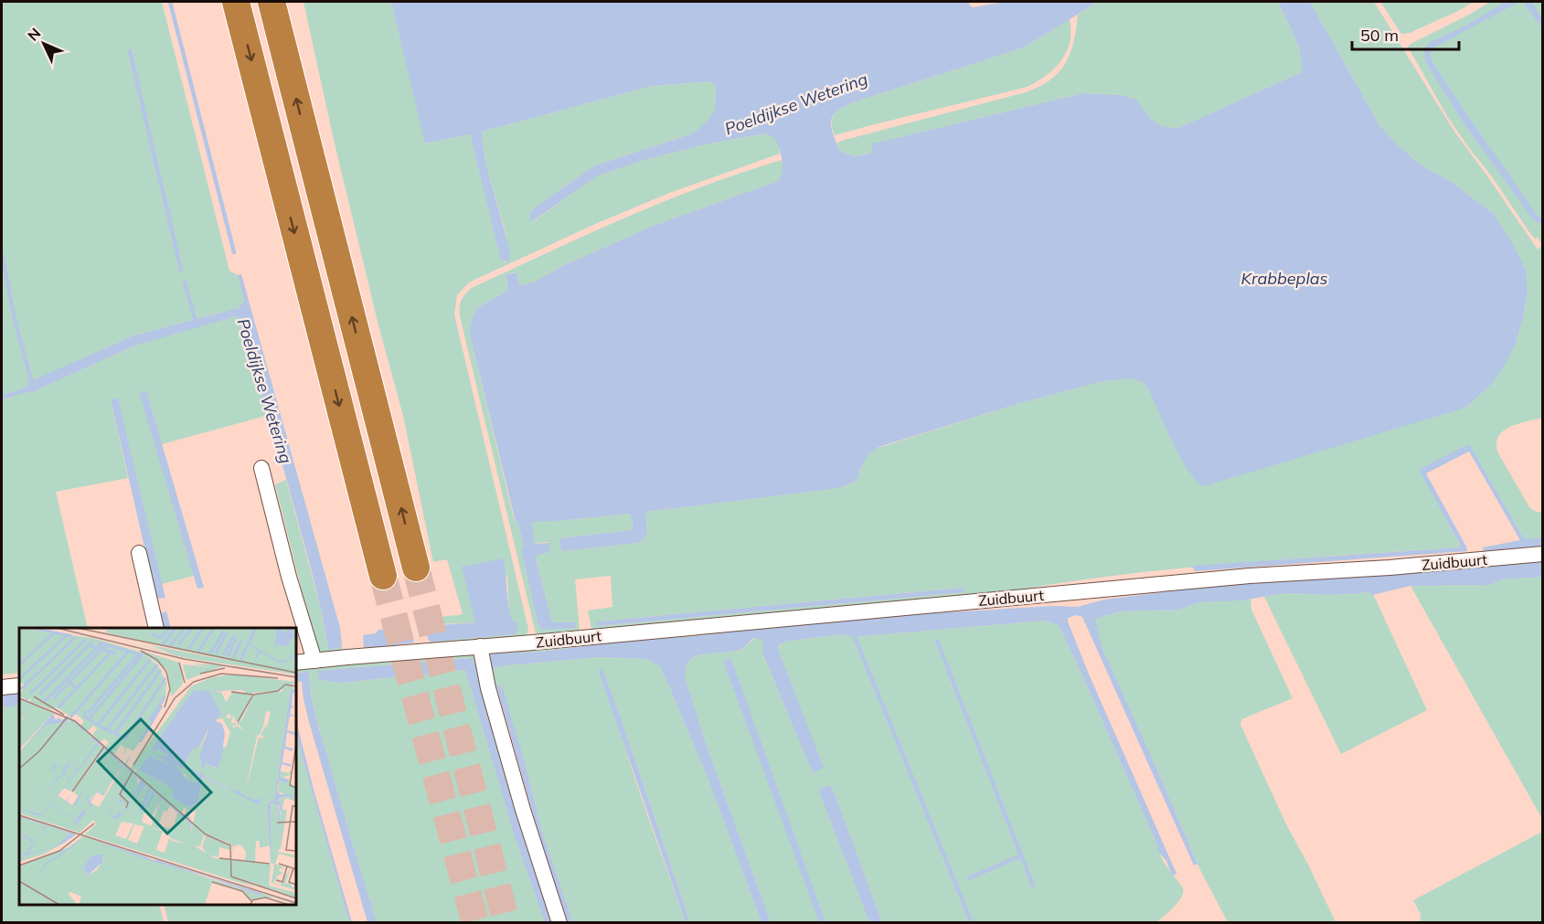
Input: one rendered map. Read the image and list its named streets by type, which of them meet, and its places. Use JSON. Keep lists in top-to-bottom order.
{
  "streets": {
    "street": ["Zuidbuurt"]
  },
  "water": ["Poeldijkse Wetering", "Krabbeplas"],
  "scale_bar": "50 m",
  "north": "top left"
}
